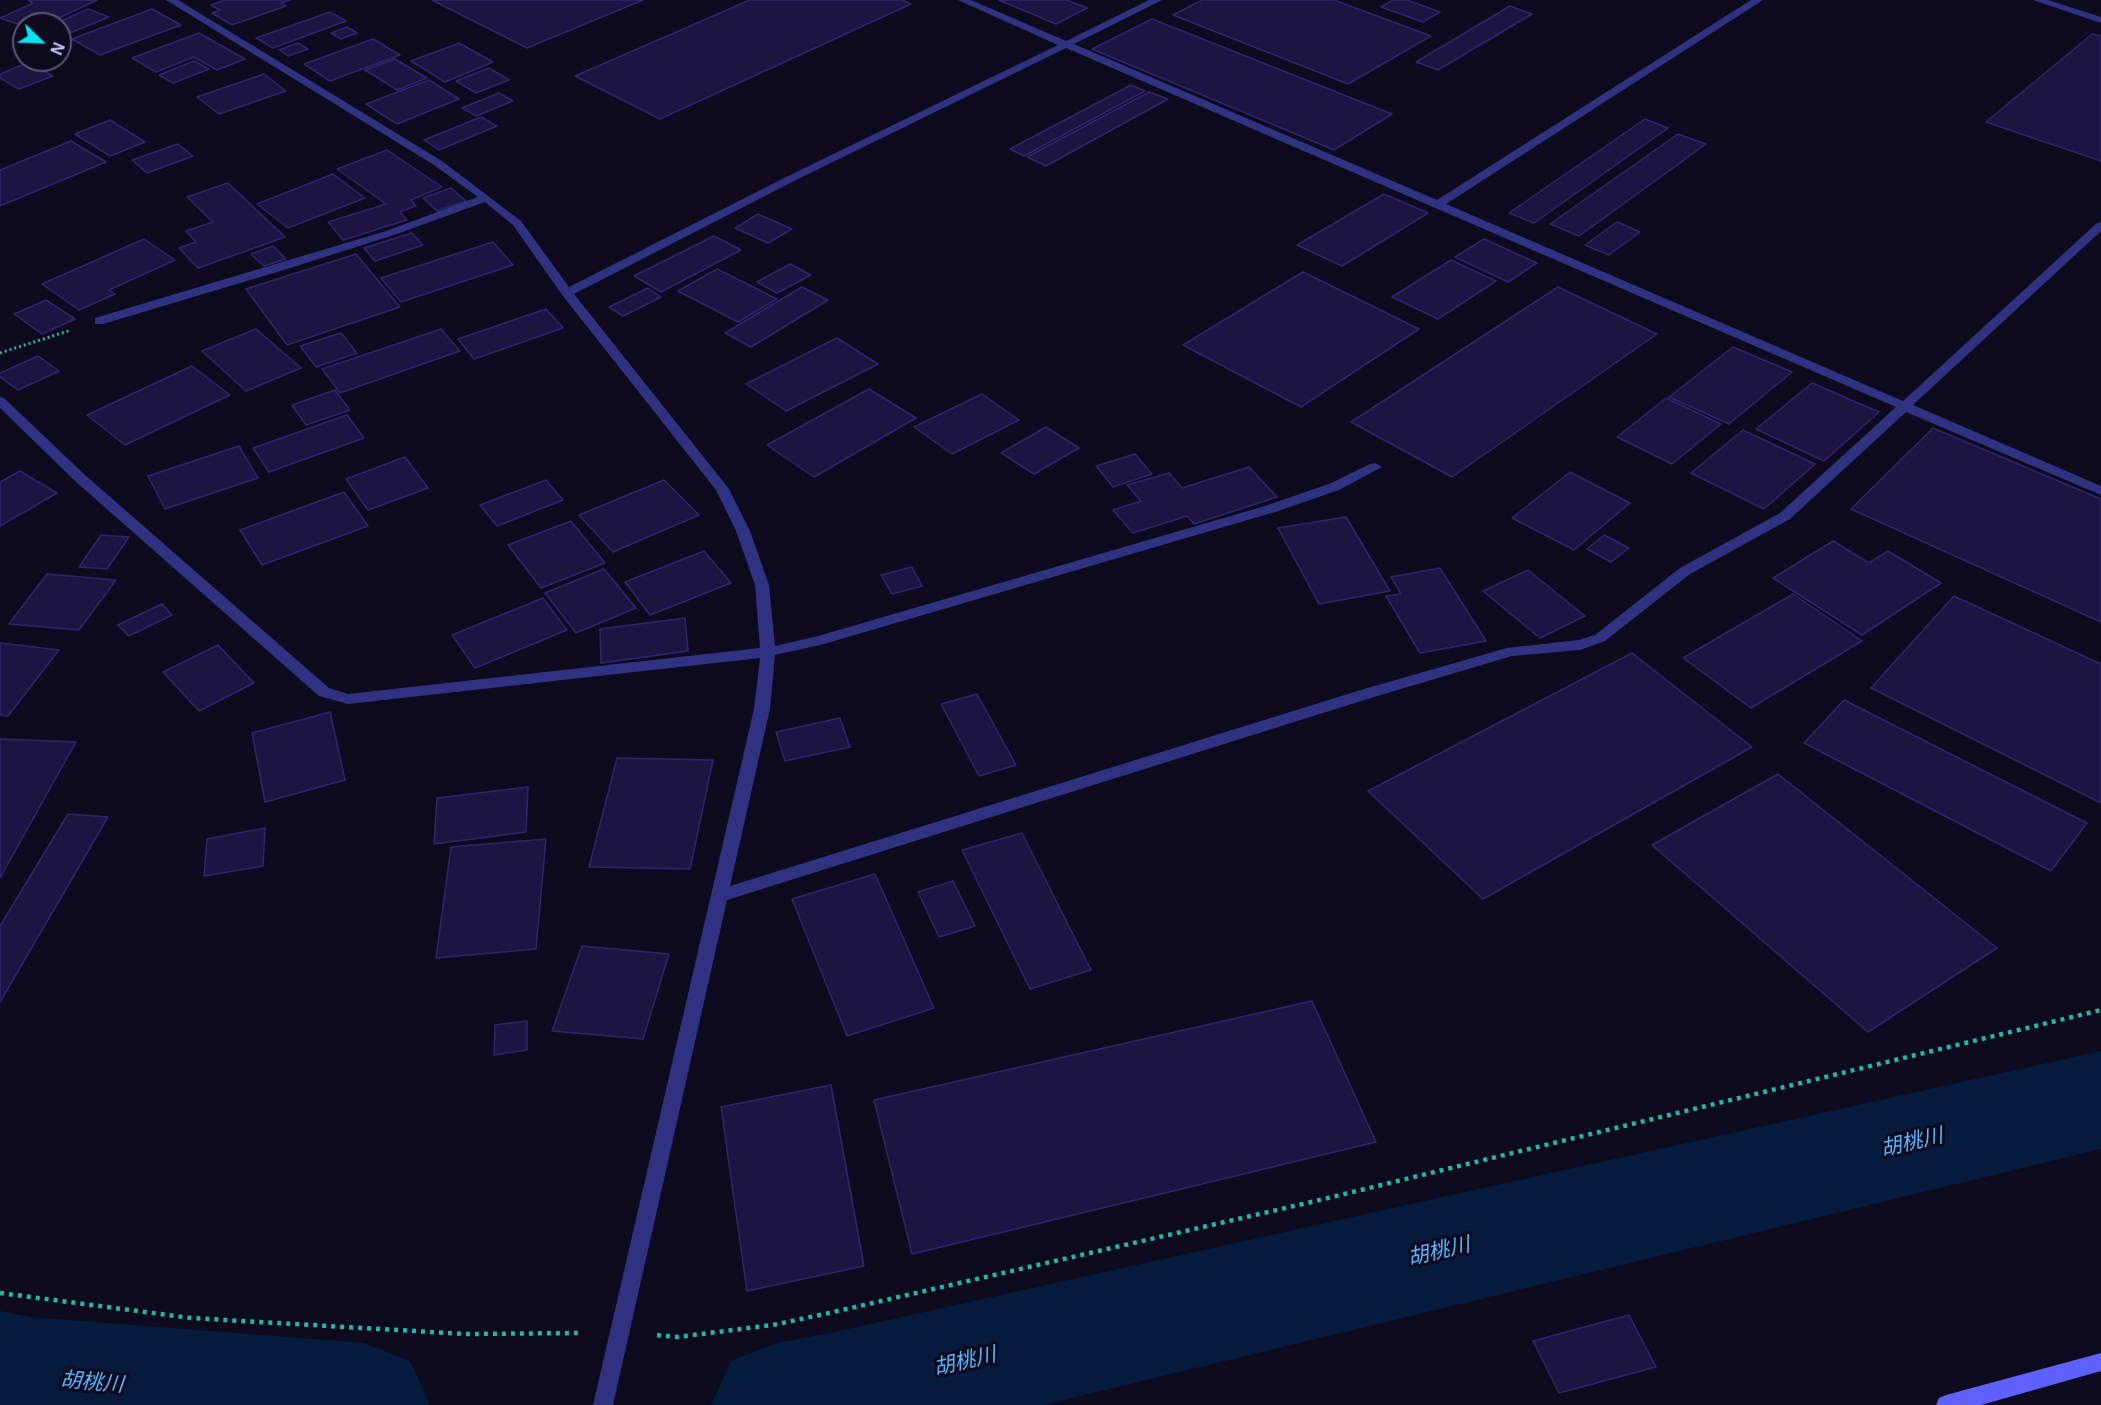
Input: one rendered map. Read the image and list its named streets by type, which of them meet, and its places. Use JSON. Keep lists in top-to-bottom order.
{
  "water": ["胡桃川"],
  "north": "bottom right"
}
